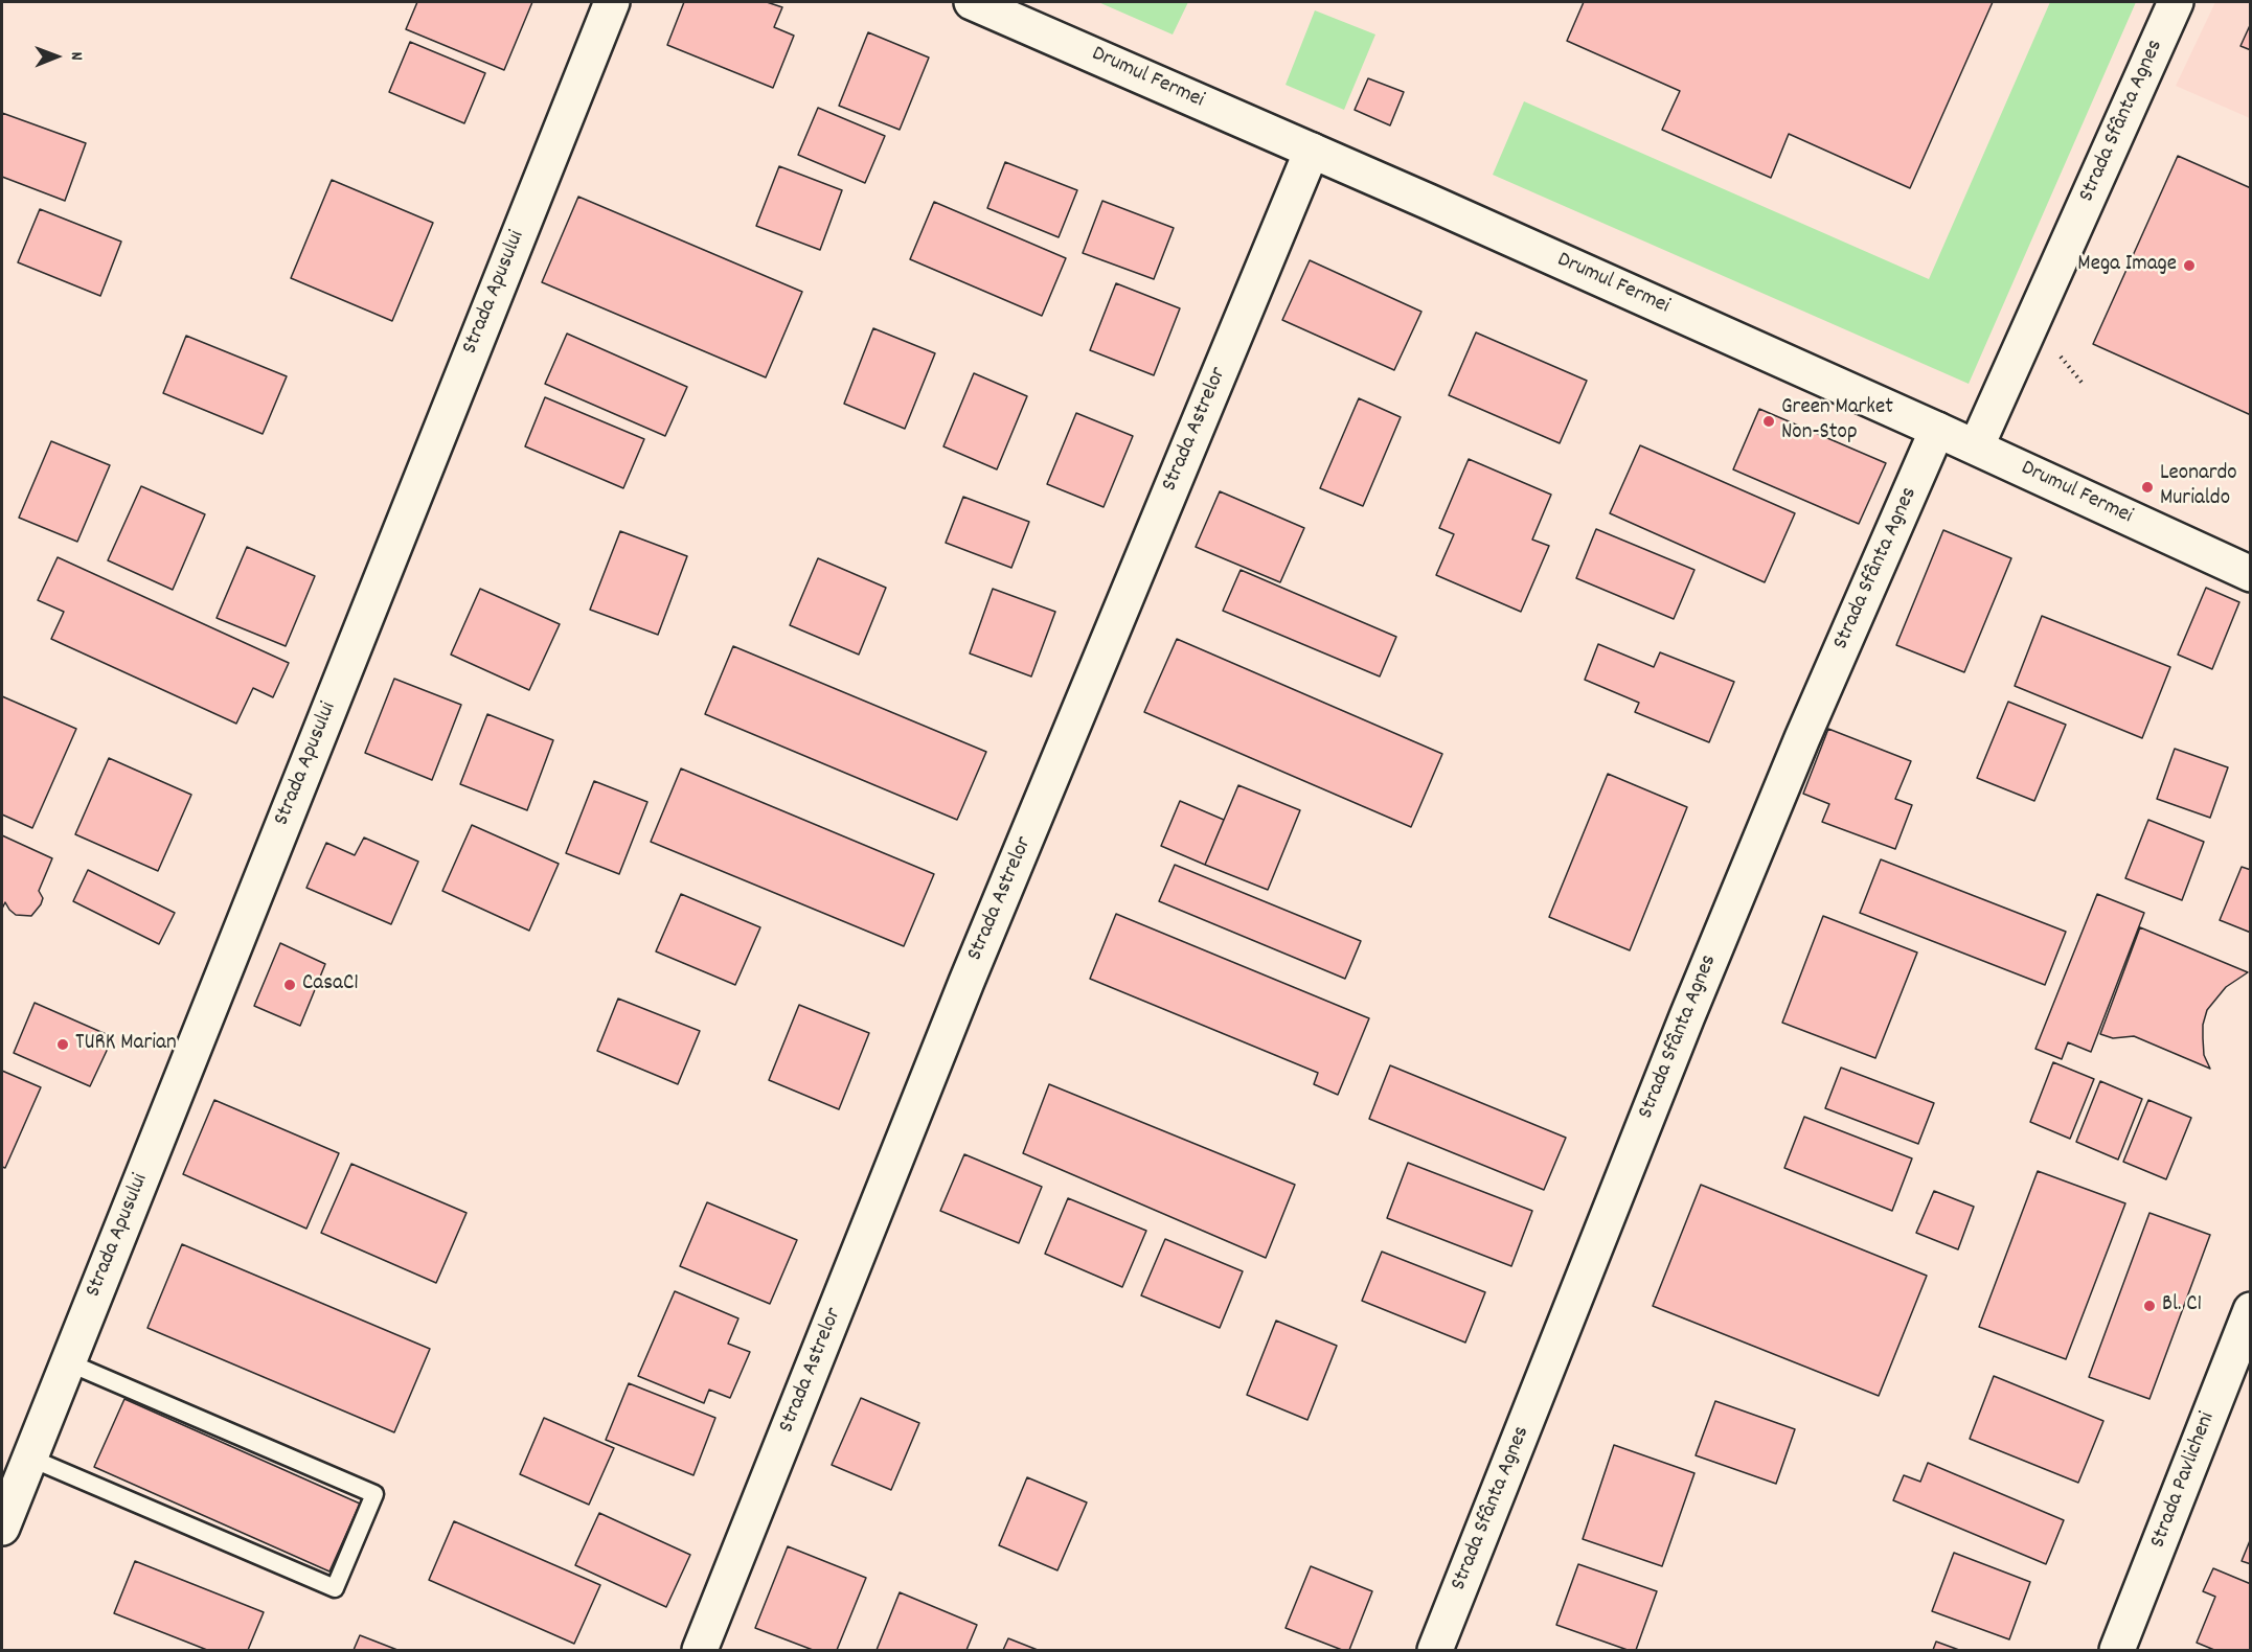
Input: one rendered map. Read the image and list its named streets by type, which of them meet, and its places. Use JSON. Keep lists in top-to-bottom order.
{
  "streets": {
    "street": [
      "Drumul Fermei",
      "Strada Sfânta Agnes",
      "Strada Apusului",
      "Strada Astrelor",
      "Strada Pavlicheni"
    ]
  },
  "crossings": [
    ["Drumul Fermei", "Strada Sfânta Agnes"],
    ["Drumul Fermei", "Strada Astrelor"]
  ],
  "places": [
    "Mega Image",
    "Green Market Non-Stop",
    "Leonardo Murialdo",
    "CasaC1",
    "TURK Marian",
    "Bl. C1"
  ],
  "north": "right"
}
